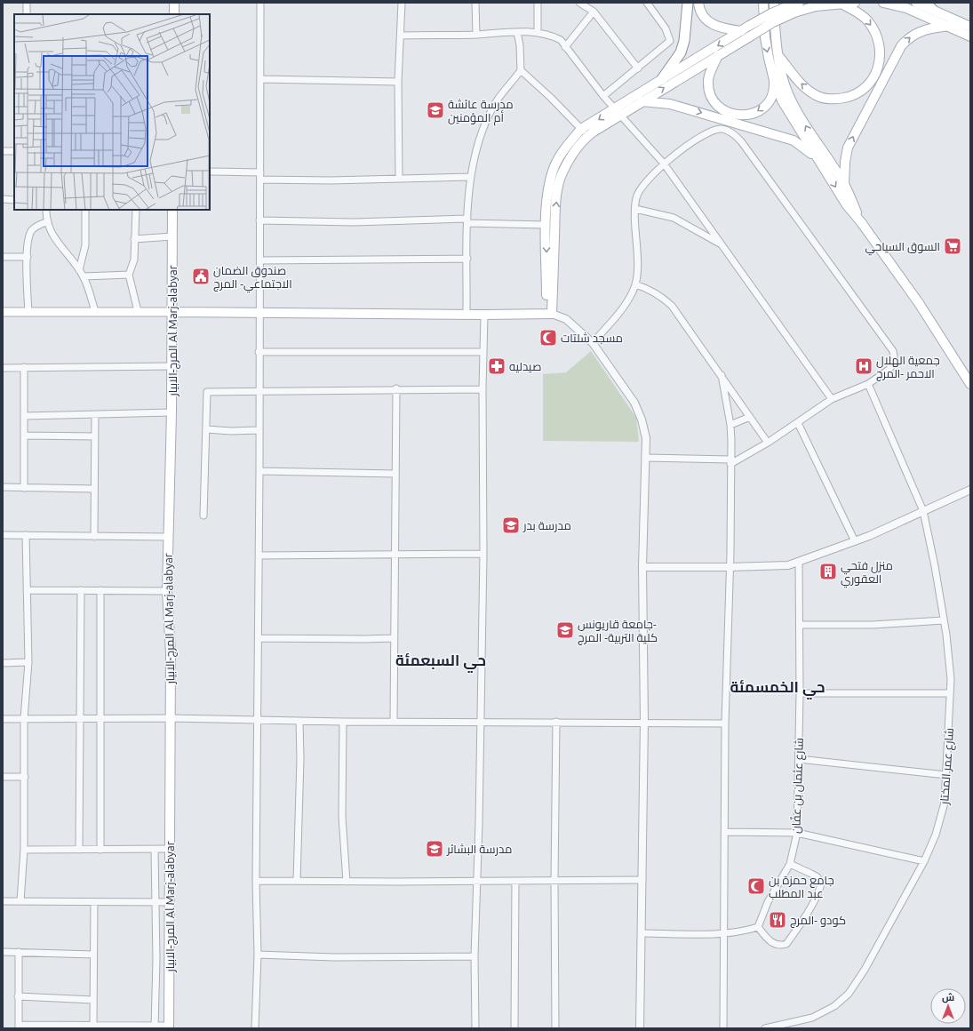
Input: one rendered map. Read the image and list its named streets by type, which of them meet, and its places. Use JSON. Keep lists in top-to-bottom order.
{
  "streets": {
    "main road": ["المرج-الابيار Al Marj-alabyar"],
    "street": ["شارع عمر المختار", "شارع عثمان بن عفّان"]
  },
  "districts": ["حي السبعمئة", "حي الخمسمئة"],
  "places": {
    "school or university": [
      "مدرسة عائشة أم المؤمنين",
      "مدرسة بدر",
      "جامعة قاريونس- كلية التربية- المرج",
      "مدرسة البشائر"
    ],
    "supermarket": ["السوق السياحي"],
    "public building": ["صندوق الضمان الاجتماعي- المرج"],
    "mosque": ["مسجد شلتات", "جامع حمزة بن عبد المطلب"],
    "pharmacy": ["صيدليه"],
    "hospital": ["جمعية الهلال الاحمر -المرج"],
    "building": ["منزل فتحي العقوري"],
    "restaurant": ["كودو -المرج"]
  },
  "north": "top"
}
